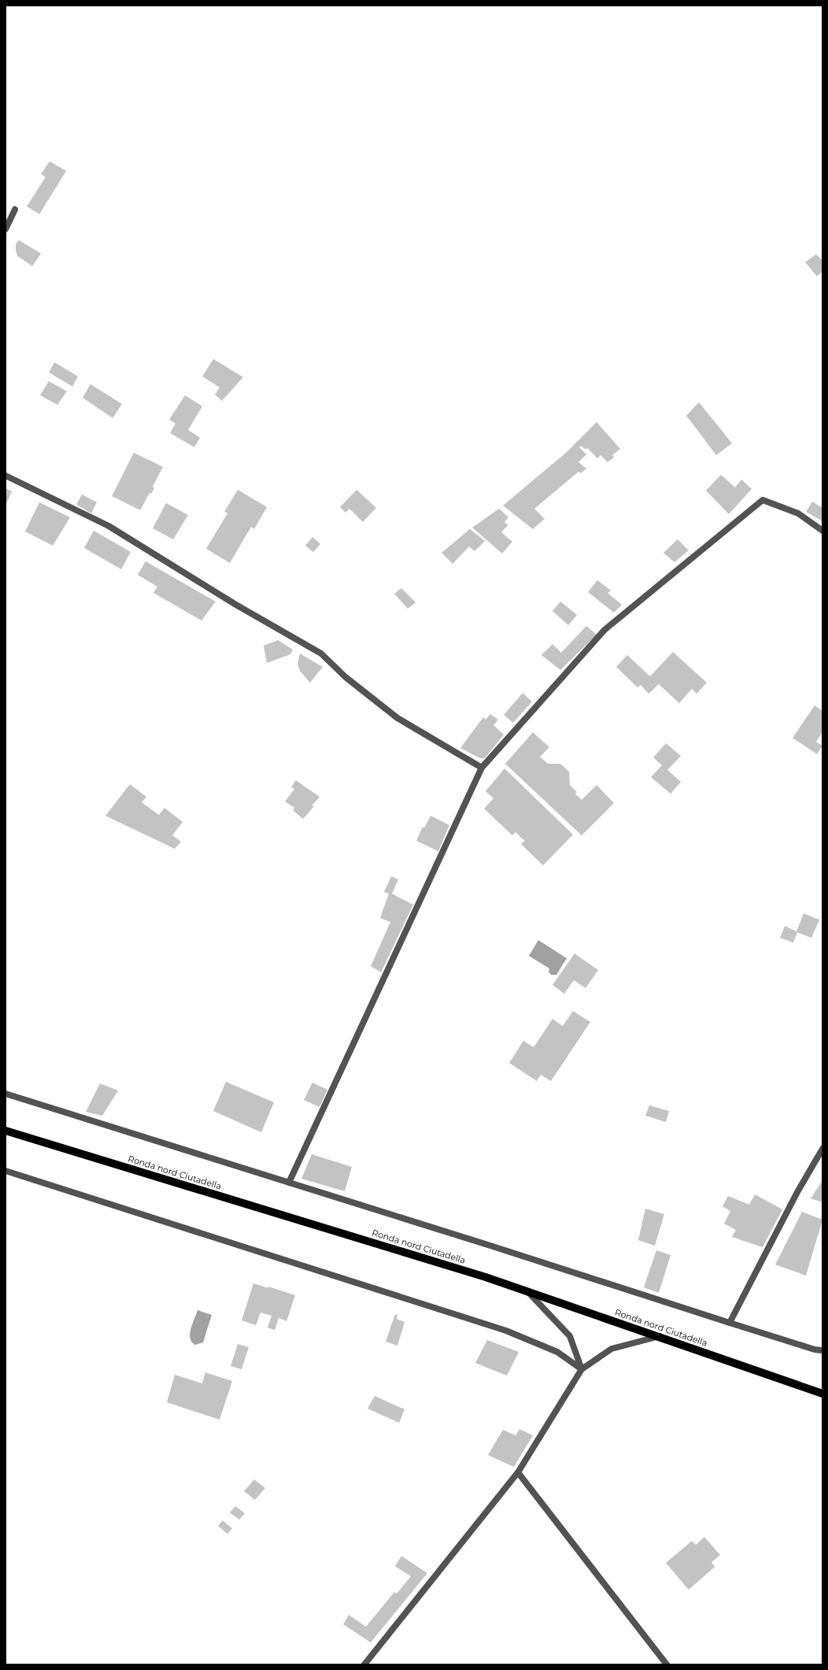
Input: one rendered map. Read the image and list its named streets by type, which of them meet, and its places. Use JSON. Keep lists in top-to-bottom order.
{
  "streets": {
    "main road": ["Ronda nord Ciutadella"]
  }
}
